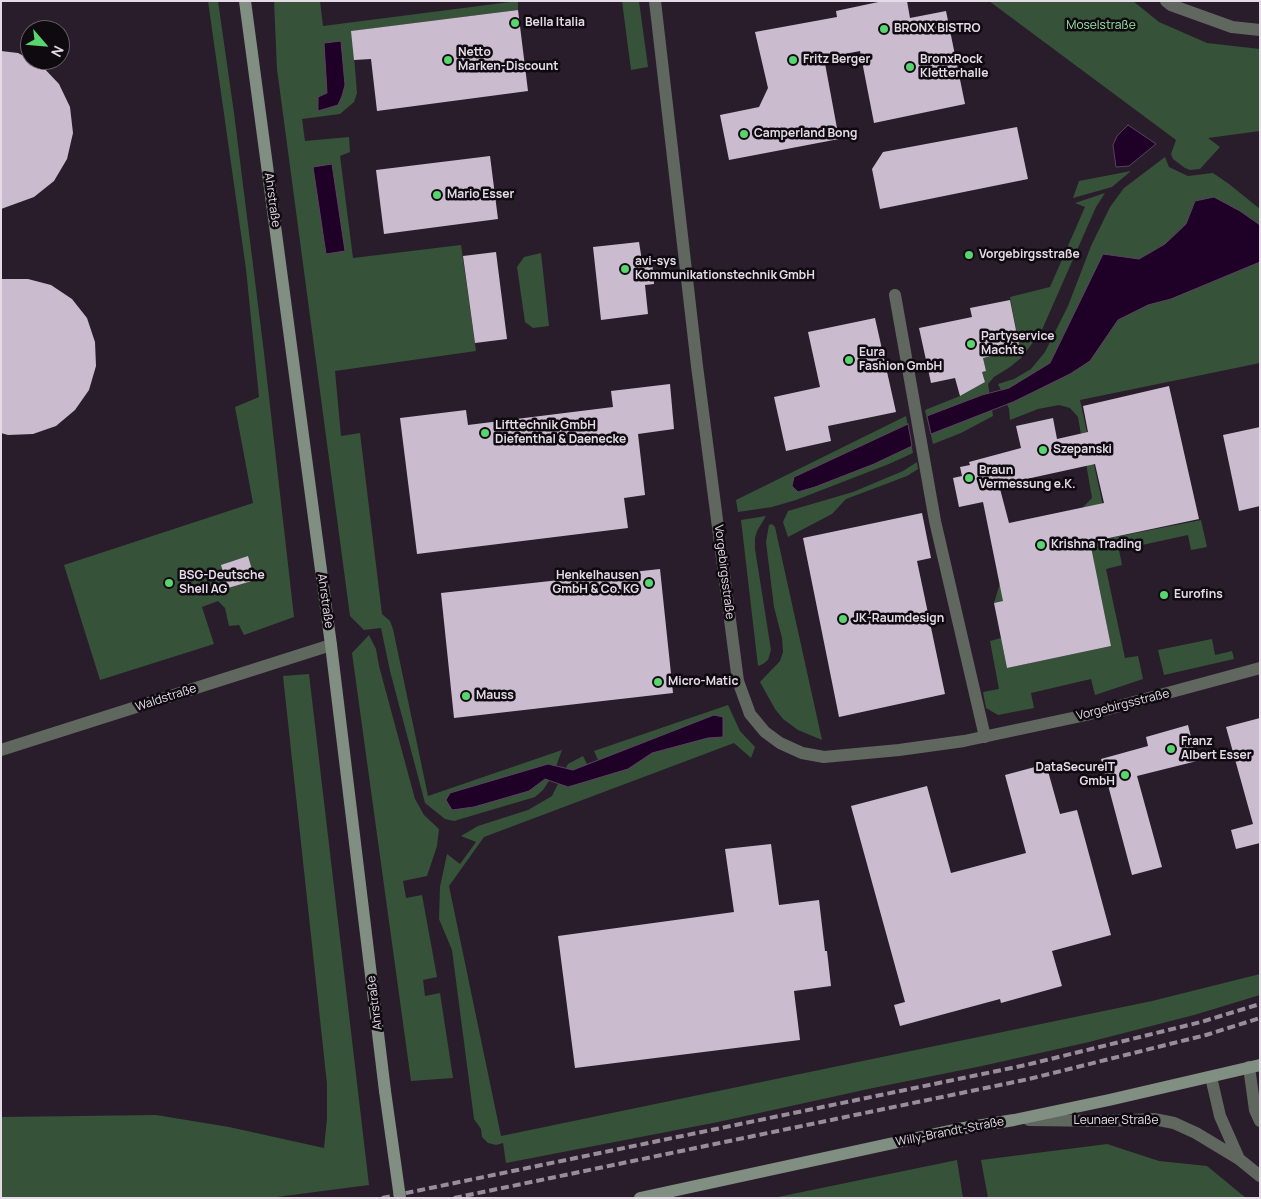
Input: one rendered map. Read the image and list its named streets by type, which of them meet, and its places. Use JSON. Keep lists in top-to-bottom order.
{
  "streets": {
    "main road": ["Ahrstraße", "Willy-Brandt-Straße"],
    "street": ["Vorgebirgsstraße", "Waldstraße", "Leunaer Straße"]
  },
  "crossings": [
    ["Ahrstraße", "Waldstraße"],
    ["Leunaer Straße", "Willy-Brandt-Straße"]
  ],
  "parks": ["Moselstraße"],
  "places": [
    "Bella Italia",
    "BRONX BISTRO",
    "Netto Marken-Discount",
    "Fritz Berger",
    "BronxRock Kletterhalle",
    "Camperland Bong",
    "Mario Esser",
    "Vorgebirgsstraße",
    "avi-sys Kommunikationstechnik GmbH",
    "Partyservice Machts",
    "Eura Fashion GmbH",
    "Lifttechnik GmbH Diefenthal & Daenecke",
    "Szepanski",
    "Braun Vermessung e.K.",
    "Krishna Trading",
    "BSG-Deutsche Shell AG",
    "Henkelhausen GmbH & Co. KG",
    "Eurofins",
    "JK-Raumdesign",
    "Micro-Matic",
    "Mauss",
    "Franz Albert Esser",
    "DataSecureIT GmbH"
  ],
  "north": "bottom right"
}
